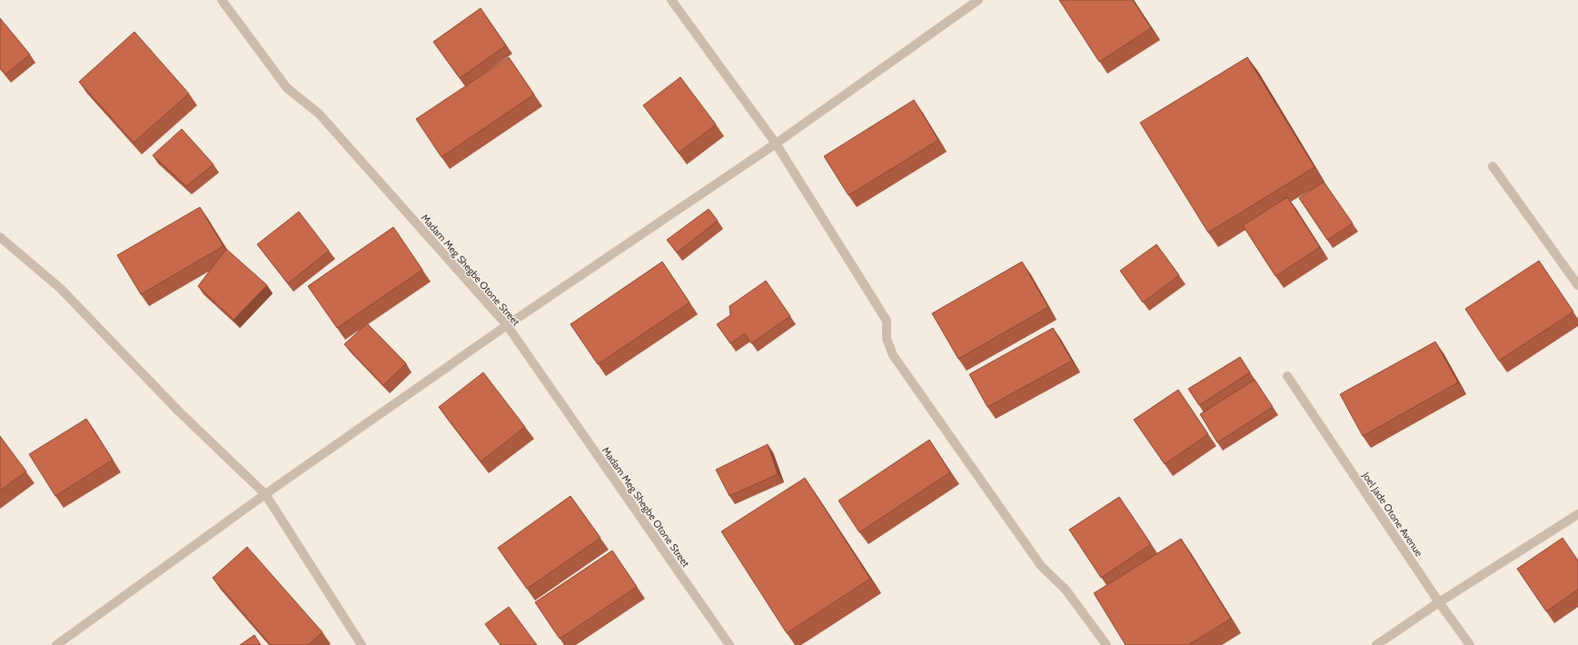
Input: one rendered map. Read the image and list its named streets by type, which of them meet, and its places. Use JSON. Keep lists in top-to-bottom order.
{
  "streets": {
    "street": ["Madam Meg Shegbe Otone Street", "Joel Jade Otone Avenue"]
  }
}
